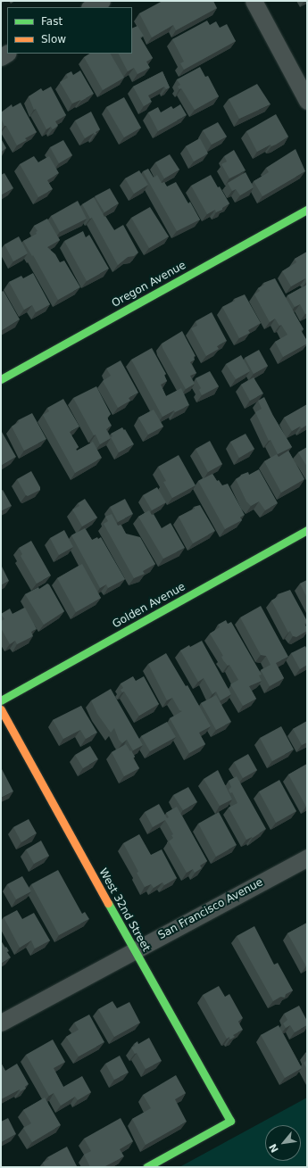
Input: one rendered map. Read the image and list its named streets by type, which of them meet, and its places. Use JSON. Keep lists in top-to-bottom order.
{
  "streets": {
    "street": [
      "Oregon Avenue",
      "Golden Avenue",
      "San Francisco Avenue",
      "West 32nd Street"
    ]
  },
  "crossings": [
    ["San Francisco Avenue", "West 32nd Street"]
  ],
  "legend": ["Fast", "Slow"],
  "north": "bottom left"
}
